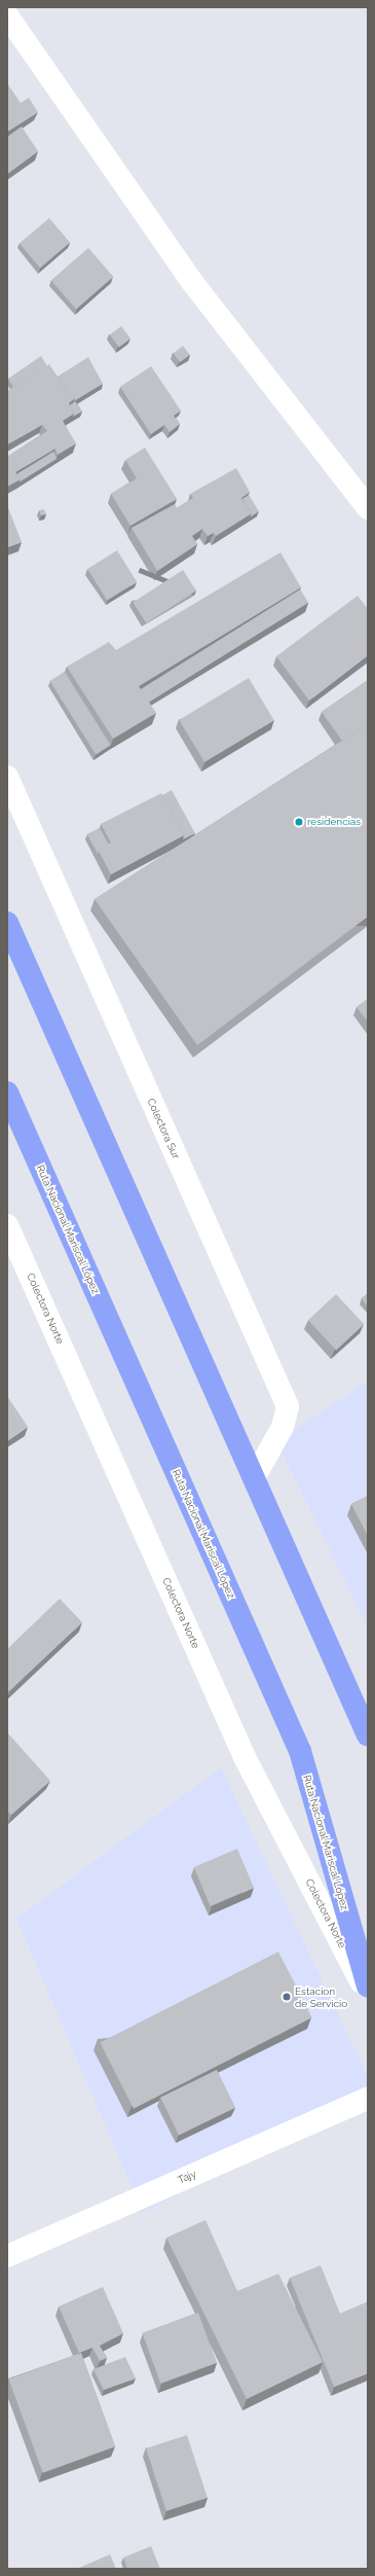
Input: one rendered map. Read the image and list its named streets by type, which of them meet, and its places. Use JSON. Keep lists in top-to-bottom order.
{
  "streets": {
    "highway": ["Ruta Nacional Mariscal López"],
    "street": ["Colectora Sur", "Colectora Norte", "Tajy"]
  },
  "places": ["residencias", "Estacion de Servicio"]
}
